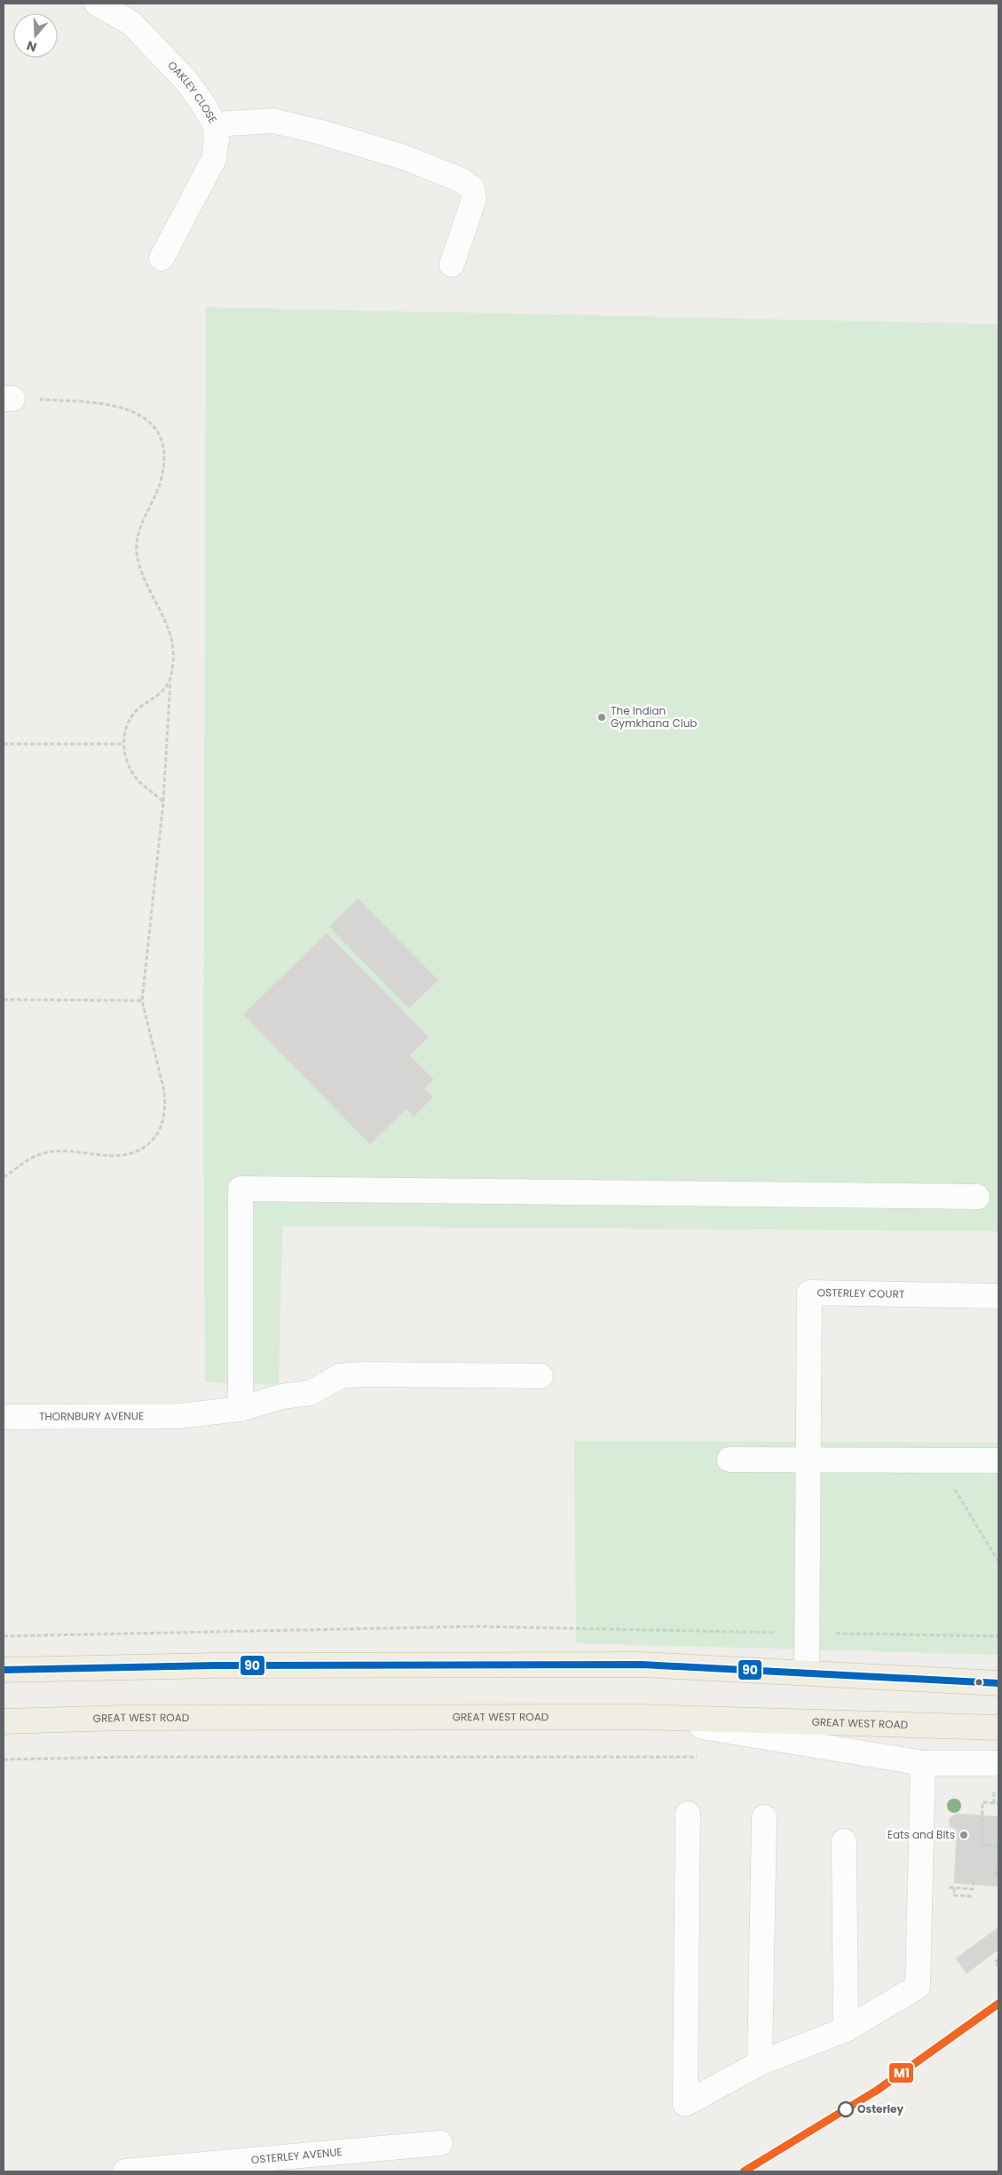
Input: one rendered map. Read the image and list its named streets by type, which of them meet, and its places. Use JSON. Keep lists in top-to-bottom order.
{
  "streets": {
    "highway": ["GREAT WEST ROAD"],
    "street": [
      "OAKLEY CLOSE",
      "OSTERLEY COURT",
      "THORNBURY AVENUE",
      "OSTERLEY AVENUE"
    ]
  },
  "places": ["The Indian Gymkhana Club", "Eats and Bits", "Osterley"],
  "lines": ["transit line 90", "transit line M1"],
  "north": "bottom"
}
